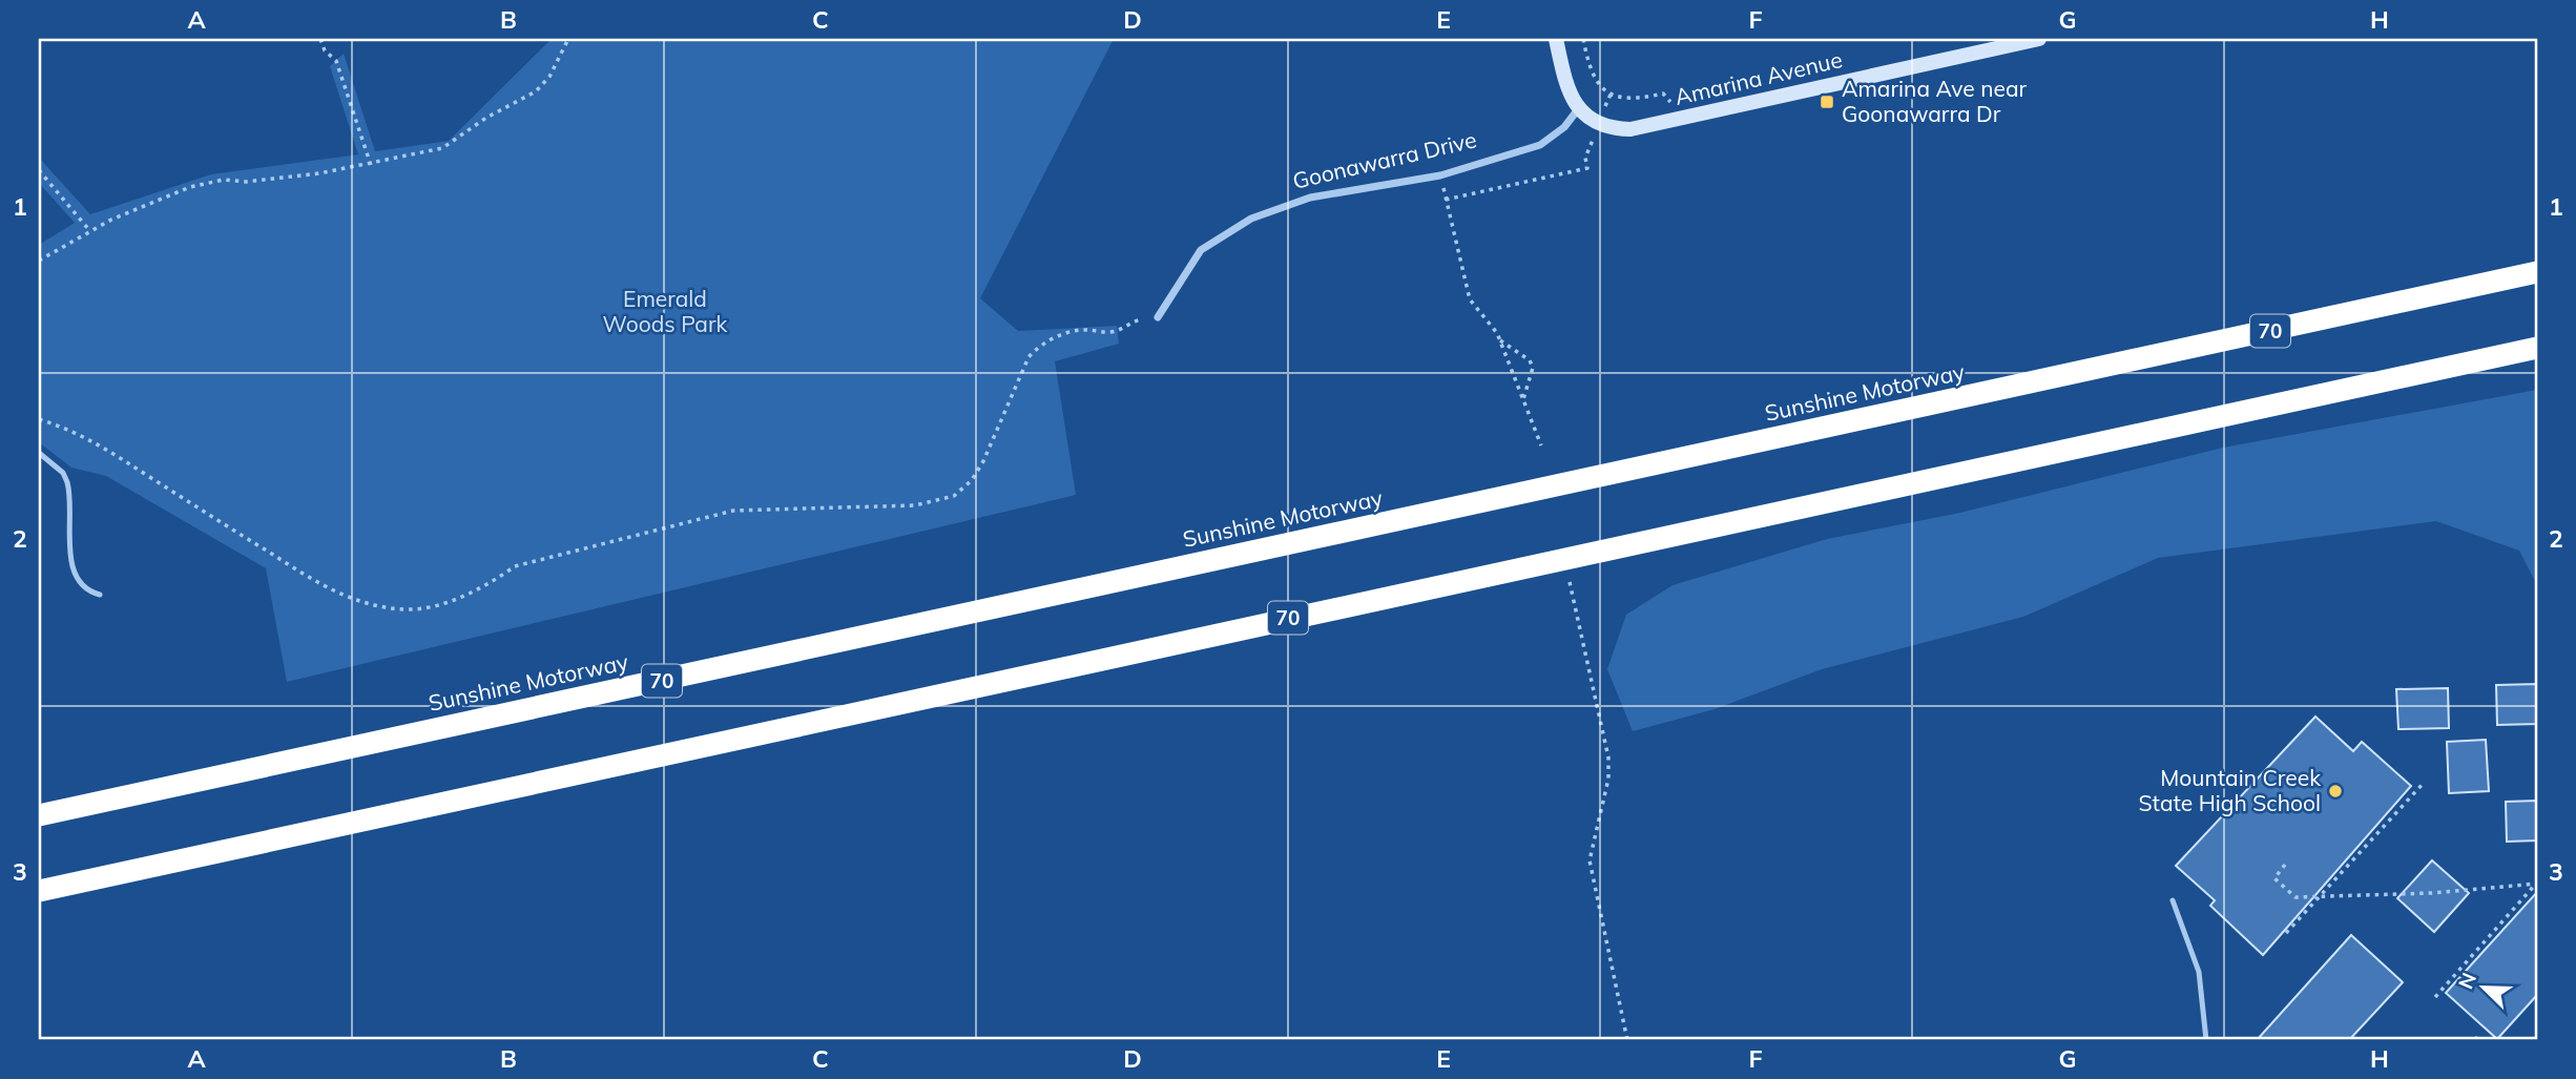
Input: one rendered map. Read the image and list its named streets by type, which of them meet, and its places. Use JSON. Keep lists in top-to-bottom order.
{
  "streets": {
    "highway": ["70", "Sunshine Motorway"],
    "street": ["Amarina Avenue", "Goonawarra Drive"]
  },
  "crossings": [
    ["Amarina Avenue", "Goonawarra Drive"]
  ],
  "parks": ["Emerald Woods Park"],
  "places": {
    "transit": ["Amarina Ave near Goonawarra Dr"],
    "other": ["Mountain Creek State High School"]
  },
  "north": "top left",
  "grid": {
    "columns": [
      "A",
      "B",
      "C",
      "D",
      "E",
      "F",
      "G",
      "H"
    ],
    "rows": ["1", "2", "3"]
  }
}
